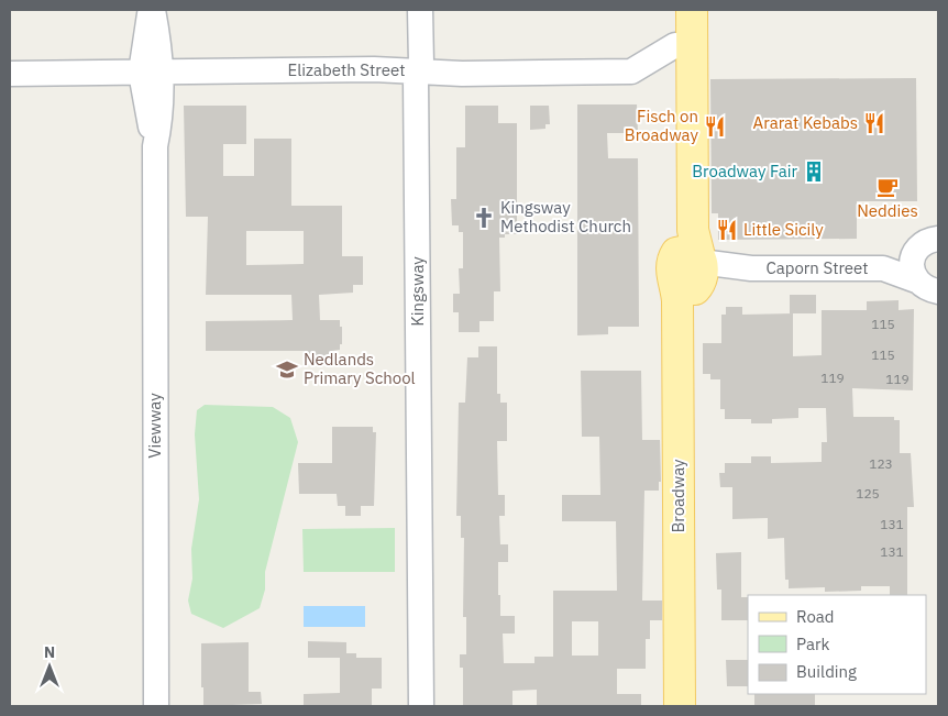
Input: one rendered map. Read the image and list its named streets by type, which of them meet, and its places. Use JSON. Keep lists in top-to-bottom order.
{
  "streets": {
    "main road": ["Broadway"],
    "street": [
      "Elizabeth Street",
      "Caporn Street",
      "Kingsway",
      "Viewway"
    ]
  },
  "crossings": [
    ["Elizabeth Street", "Kingsway"],
    ["Elizabeth Street", "Viewway"],
    ["Elizabeth Street", "Broadway"],
    ["Caporn Street", "Broadway"]
  ],
  "places": {
    "restaurant": ["Ararat Kebabs", "Fisch on Broadway", "Little Sicily"],
    "building": ["Broadway Fair"],
    "cafe": ["Neddies"],
    "church": ["Kingsway Methodist Church"],
    "school or university": ["Nedlands Primary School"]
  },
  "house_numbers": [
    "115",
    "115",
    "119",
    "119",
    "123",
    "125",
    "131",
    "131"
  ],
  "legend": ["Road", "Park", "Building"],
  "north": "top"
}
